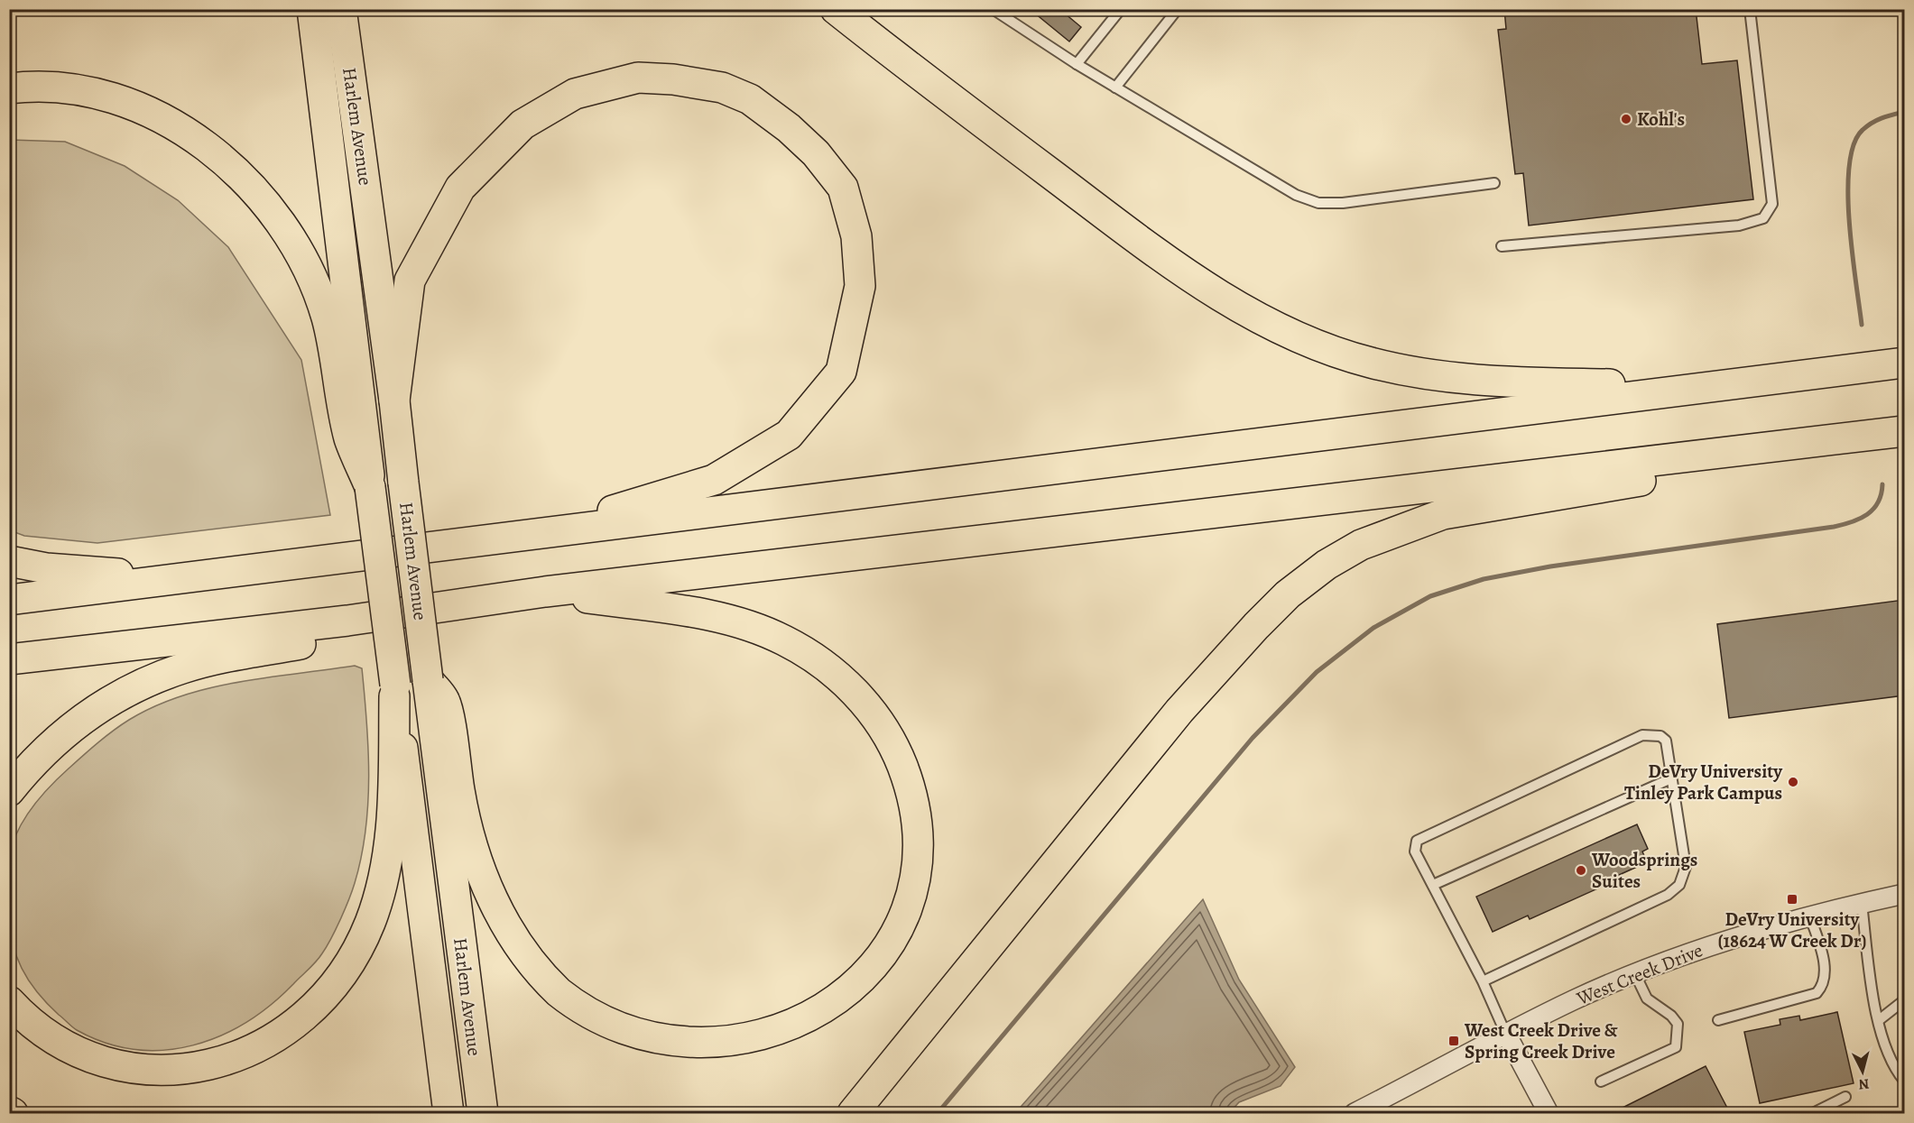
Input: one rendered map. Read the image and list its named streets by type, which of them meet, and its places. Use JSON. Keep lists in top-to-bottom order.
{
  "streets": {
    "main road": ["Harlem Avenue"],
    "street": ["West Creek Drive"]
  },
  "places": {
    "other": ["Kohl's", "DeVry University Tinley Park Campus", "Woodsprings Suites"],
    "transit": ["DeVry University (18624 W Creek Dr)", "West Creek Drive & Spring Creek Drive"]
  },
  "north": "bottom"
}
